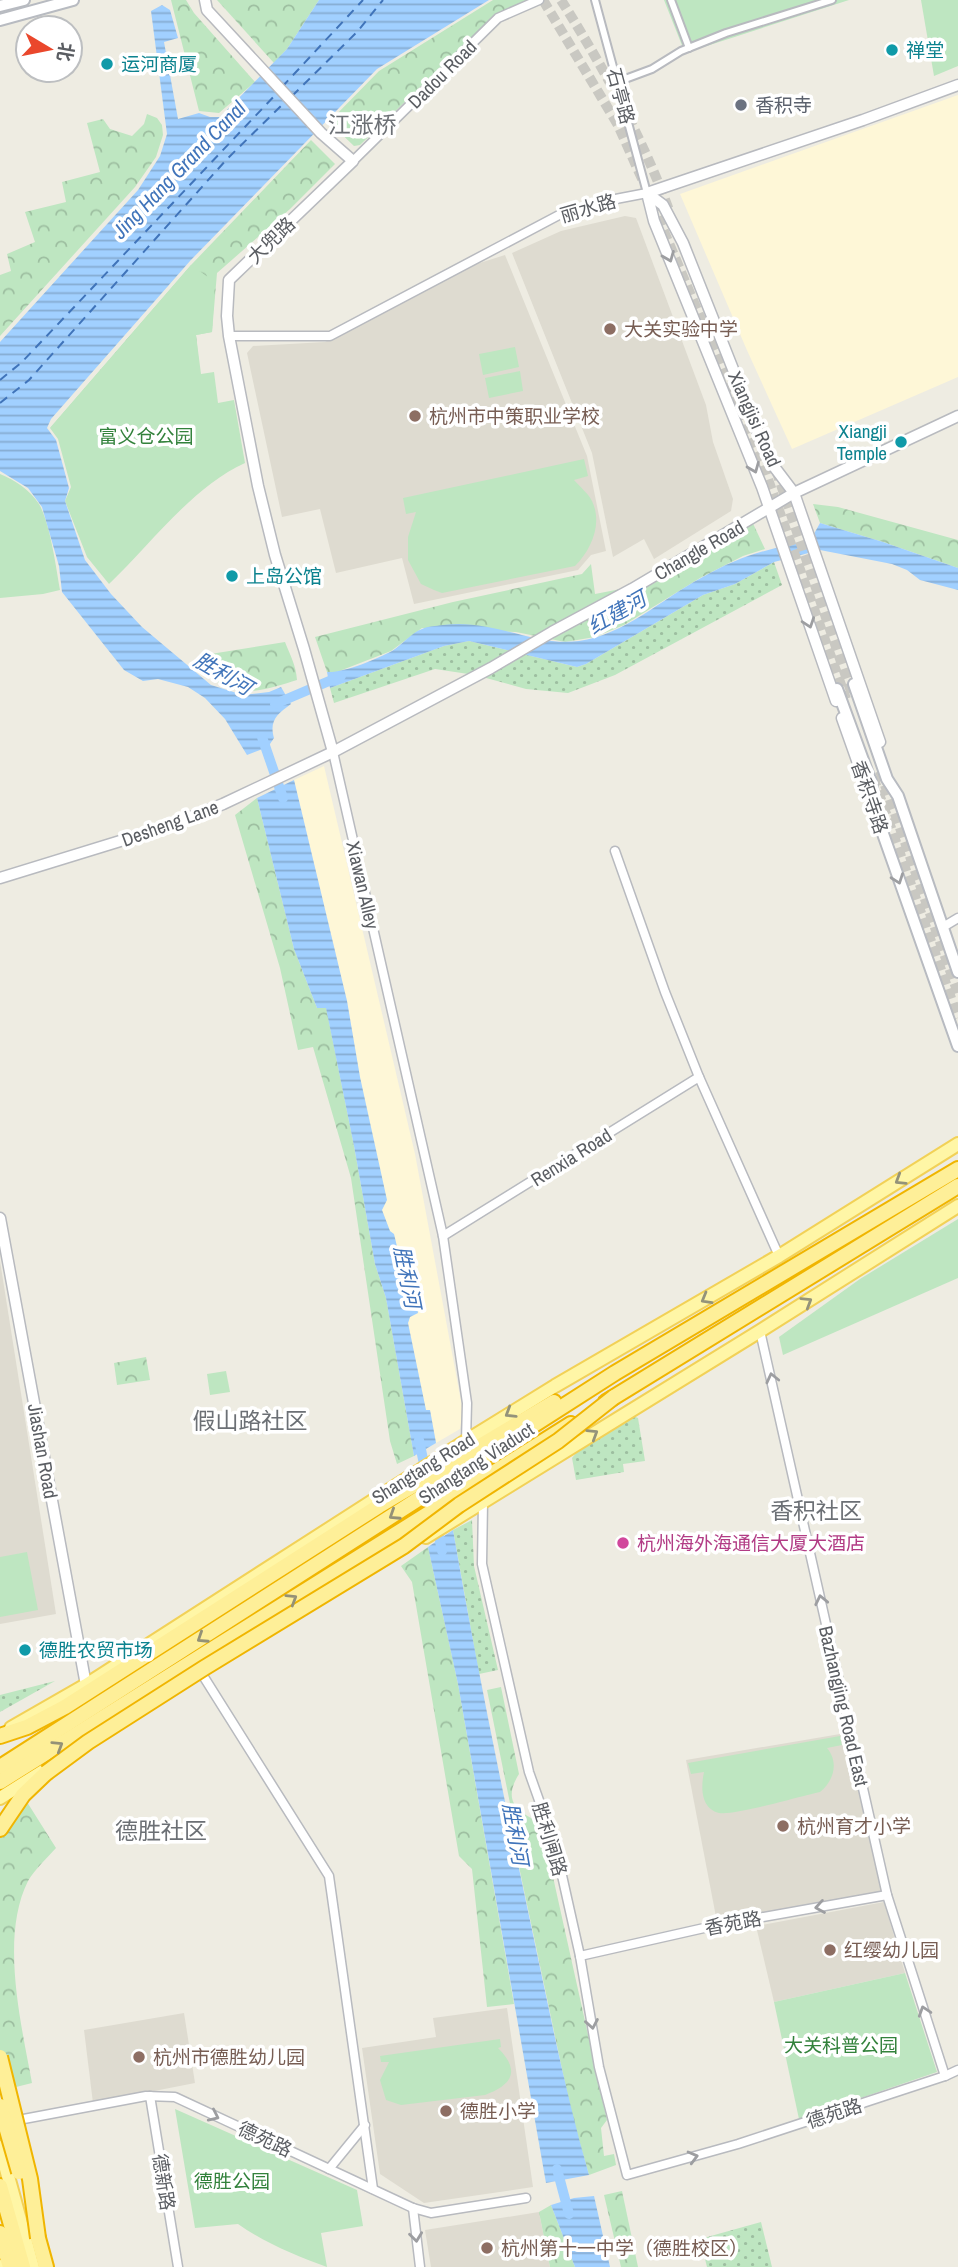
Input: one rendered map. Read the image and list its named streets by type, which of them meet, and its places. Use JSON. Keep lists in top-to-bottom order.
{
  "streets": {
    "highway": ["Shangtang Viaduct"],
    "main road": ["Xiangjisi Road", "香积寺路", "Shangtang Road"],
    "street": [
      "Dadou Road",
      "石亭路",
      "丽水路",
      "大兜路",
      "Changle Road",
      "Desheng Lane",
      "Xiawan Alley",
      "Renxia Road",
      "Jiashan Road",
      "Bazhangjing Road East",
      "胜利闸路",
      "香苑路",
      "德苑路",
      "德新路"
    ]
  },
  "crossings": [
    ["Dadou Road", "大兜路"],
    ["石亭路", "丽水路"],
    ["石亭路", "Xiangjisi Road"],
    ["丽水路", "大兜路"],
    ["丽水路", "Xiangjisi Road"],
    ["丽水路", "Xiawan Alley"],
    ["大兜路", "Xiawan Alley"],
    ["Xiangjisi Road", "Changle Road"],
    ["Xiangjisi Road", "香积寺路"],
    ["Changle Road", "Desheng Lane"],
    ["Changle Road", "Xiawan Alley"],
    ["Desheng Lane", "Xiawan Alley"],
    ["Xiawan Alley", "Renxia Road"],
    ["Xiawan Alley", "Shangtang Road"],
    ["Jiashan Road", "Shangtang Road"],
    ["Bazhangjing Road East", "香苑路"],
    ["Bazhangjing Road East", "德苑路"],
    ["胜利闸路", "香苑路"],
    ["胜利闸路", "德苑路"],
    ["德苑路", "德新路"]
  ],
  "one_way": [
    "香积寺路",
    "Bazhangjing Road East",
    "香苑路",
    "德苑路"
  ],
  "districts": [
    "江涨桥",
    "假山路社区",
    "香积社区",
    "德胜社区"
  ],
  "water": ["Jing Hang Grand Canal", "红建河", "胜利河"],
  "parks": ["富义仓公园", "大关科普公园", "德胜公园"],
  "places": [
    "禅堂",
    "运河商厦",
    "香积寺",
    "大关实验中学",
    "杭州市中策职业学校",
    "Xiangji Temple",
    "上岛公馆",
    "杭州海外海通信大厦大酒店",
    "德胜农贸市场",
    "杭州育才小学",
    "红缨幼儿园",
    "杭州市德胜幼儿园",
    "德胜小学",
    "杭州第十一中学（德胜校区）"
  ],
  "north": "right"
}
